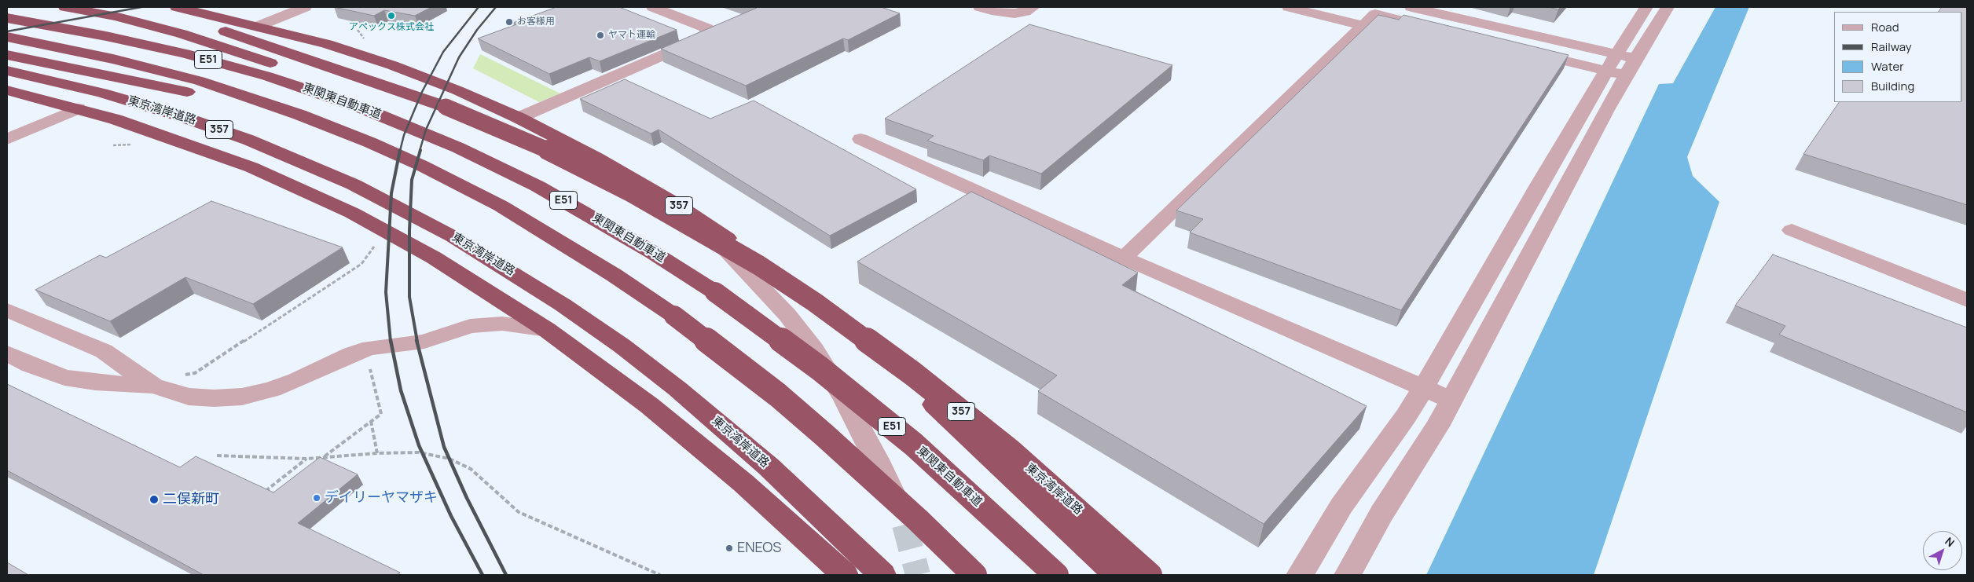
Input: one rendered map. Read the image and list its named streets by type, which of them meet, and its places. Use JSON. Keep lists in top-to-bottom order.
{
  "streets": {
    "highway": [
      "E51",
      "東関東自動車道",
      "東京湾岸道路",
      "357"
    ]
  },
  "places": [
    "アペックス株式会社",
    "お客様用",
    "ヤマト運輸",
    "デイリーヤマザキ",
    "二俣新町",
    "ENEOS"
  ],
  "legend": [
    "Road",
    "Railway",
    "Water",
    "Building"
  ],
  "north": "top right"
}
